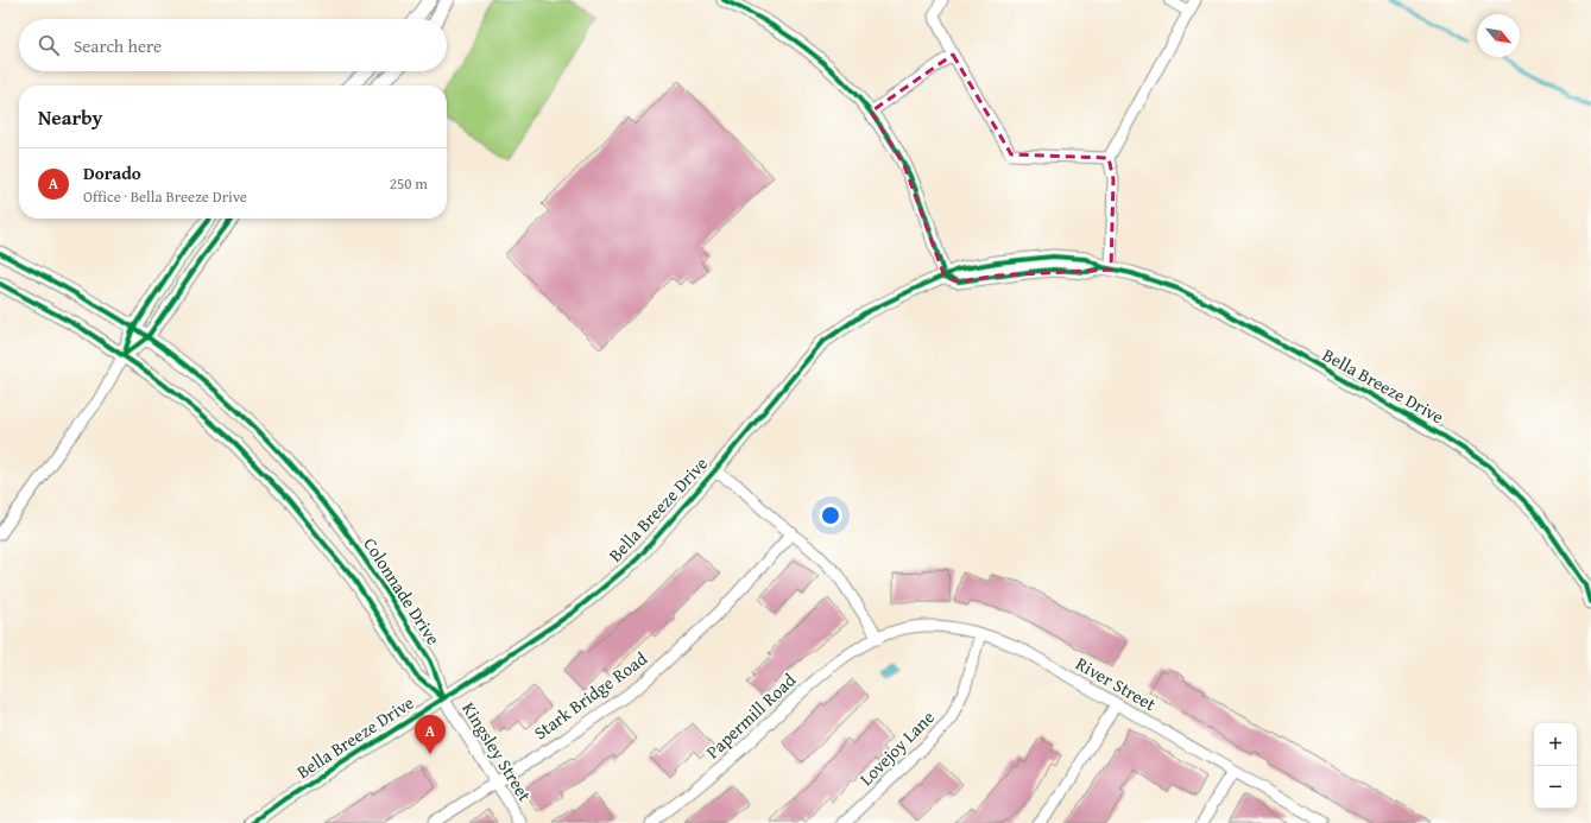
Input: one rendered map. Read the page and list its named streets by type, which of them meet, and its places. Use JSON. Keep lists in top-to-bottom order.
{
  "streets": {
    "street": [
      "Bella Breeze Drive",
      "Colonnade Drive",
      "River Street",
      "Stark Bridge Road",
      "Papermill Road",
      "Lovejoy Lane",
      "Kingsley Street"
    ]
  },
  "crossings": [
    ["Bella Breeze Drive", "Colonnade Drive"],
    ["Bella Breeze Drive", "Kingsley Street"],
    ["Colonnade Drive", "Kingsley Street"],
    ["River Street", "Papermill Road"],
    ["River Street", "Lovejoy Lane"],
    ["Stark Bridge Road", "Kingsley Street"]
  ],
  "north": "bottom right",
  "page": {
    "search": "Search here",
    "heading": "Nearby",
    "list": [
      {
        "mark": "A",
        "name": "Dorado",
        "note": "Office · Bella Breeze Drive",
        "value": "250 m"
      }
    ],
    "pins": "A",
    "map_buttons": ["+", "−"]
  }
}
